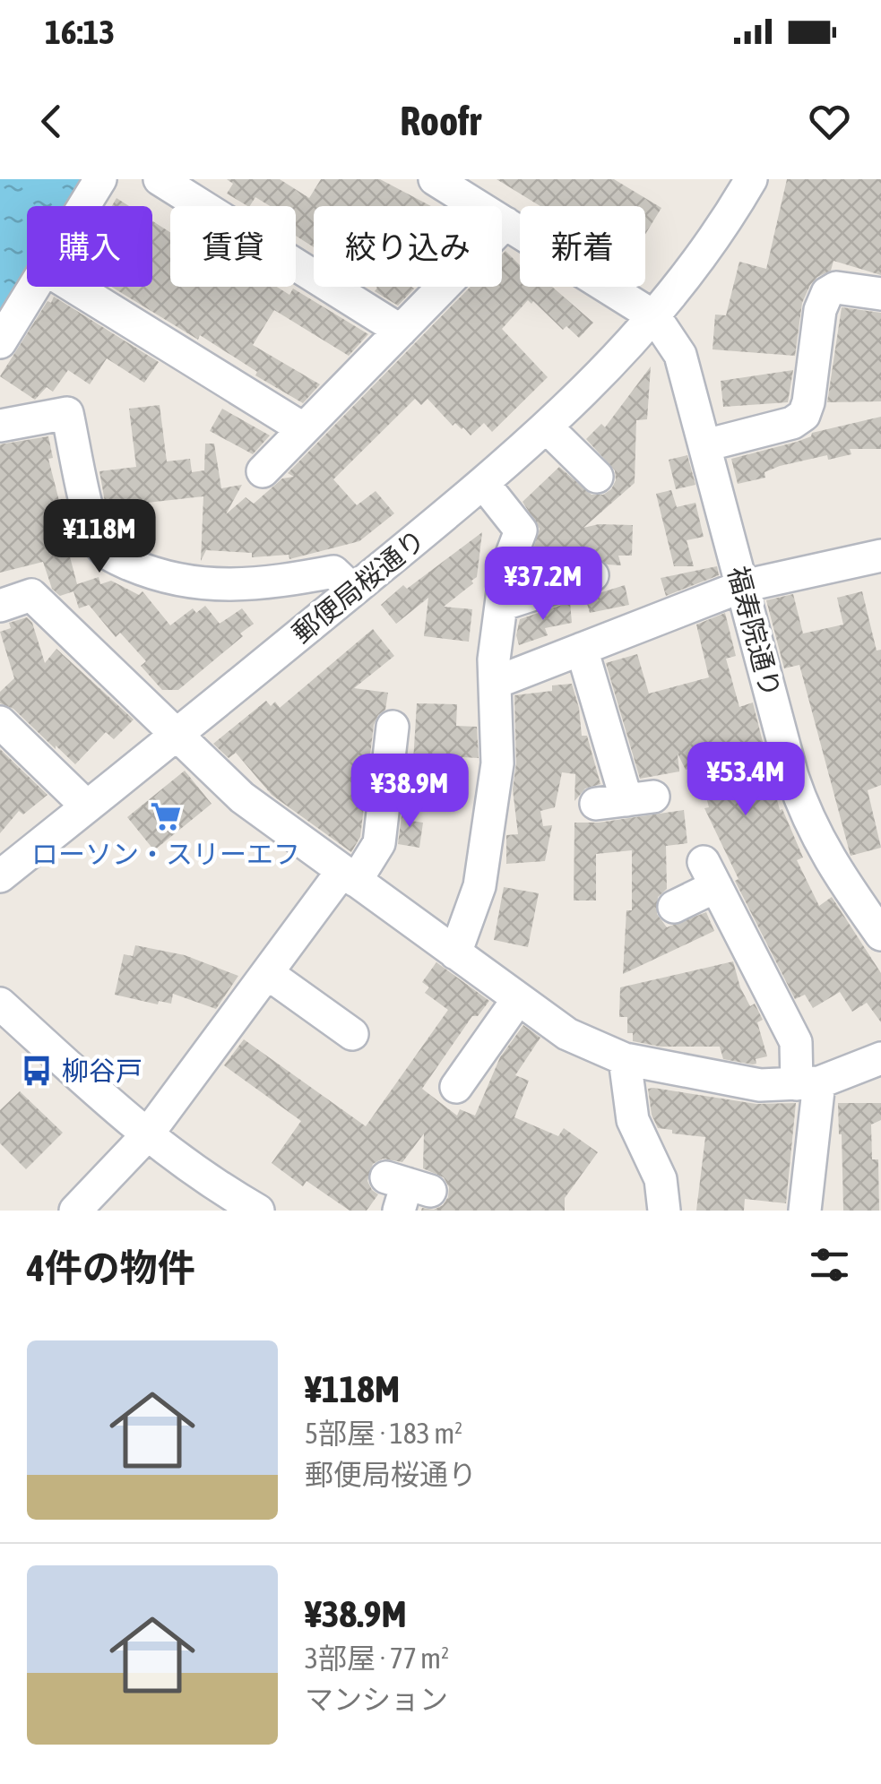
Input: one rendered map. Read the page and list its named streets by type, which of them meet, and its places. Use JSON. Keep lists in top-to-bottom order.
{
  "streets": {
    "street": ["郵便局桜通り", "福寿院通り"]
  },
  "crossings": [
    ["郵便局桜通り", "福寿院通り"]
  ],
  "places": {
    "supermarket": ["ローソン・スリーエフ"],
    "bus stop": ["柳谷戸"]
  },
  "page": {
    "status": "16:13",
    "header": "Roofr",
    "chip": [
      "購入",
      "賃貸",
      "絞り込み",
      "新着"
    ],
    "price": [
      "¥118M",
      "¥37.2M",
      "¥53.4M",
      "¥38.9M"
    ],
    "heading": "4件の物件",
    "list": [
      {
        "name": "¥118M",
        "note": "5部屋 · 183 m² · 郵便局桜通り"
      },
      {
        "name": "¥38.9M",
        "note": "3部屋 · 77 m² · マンション"
      }
    ]
  }
}
